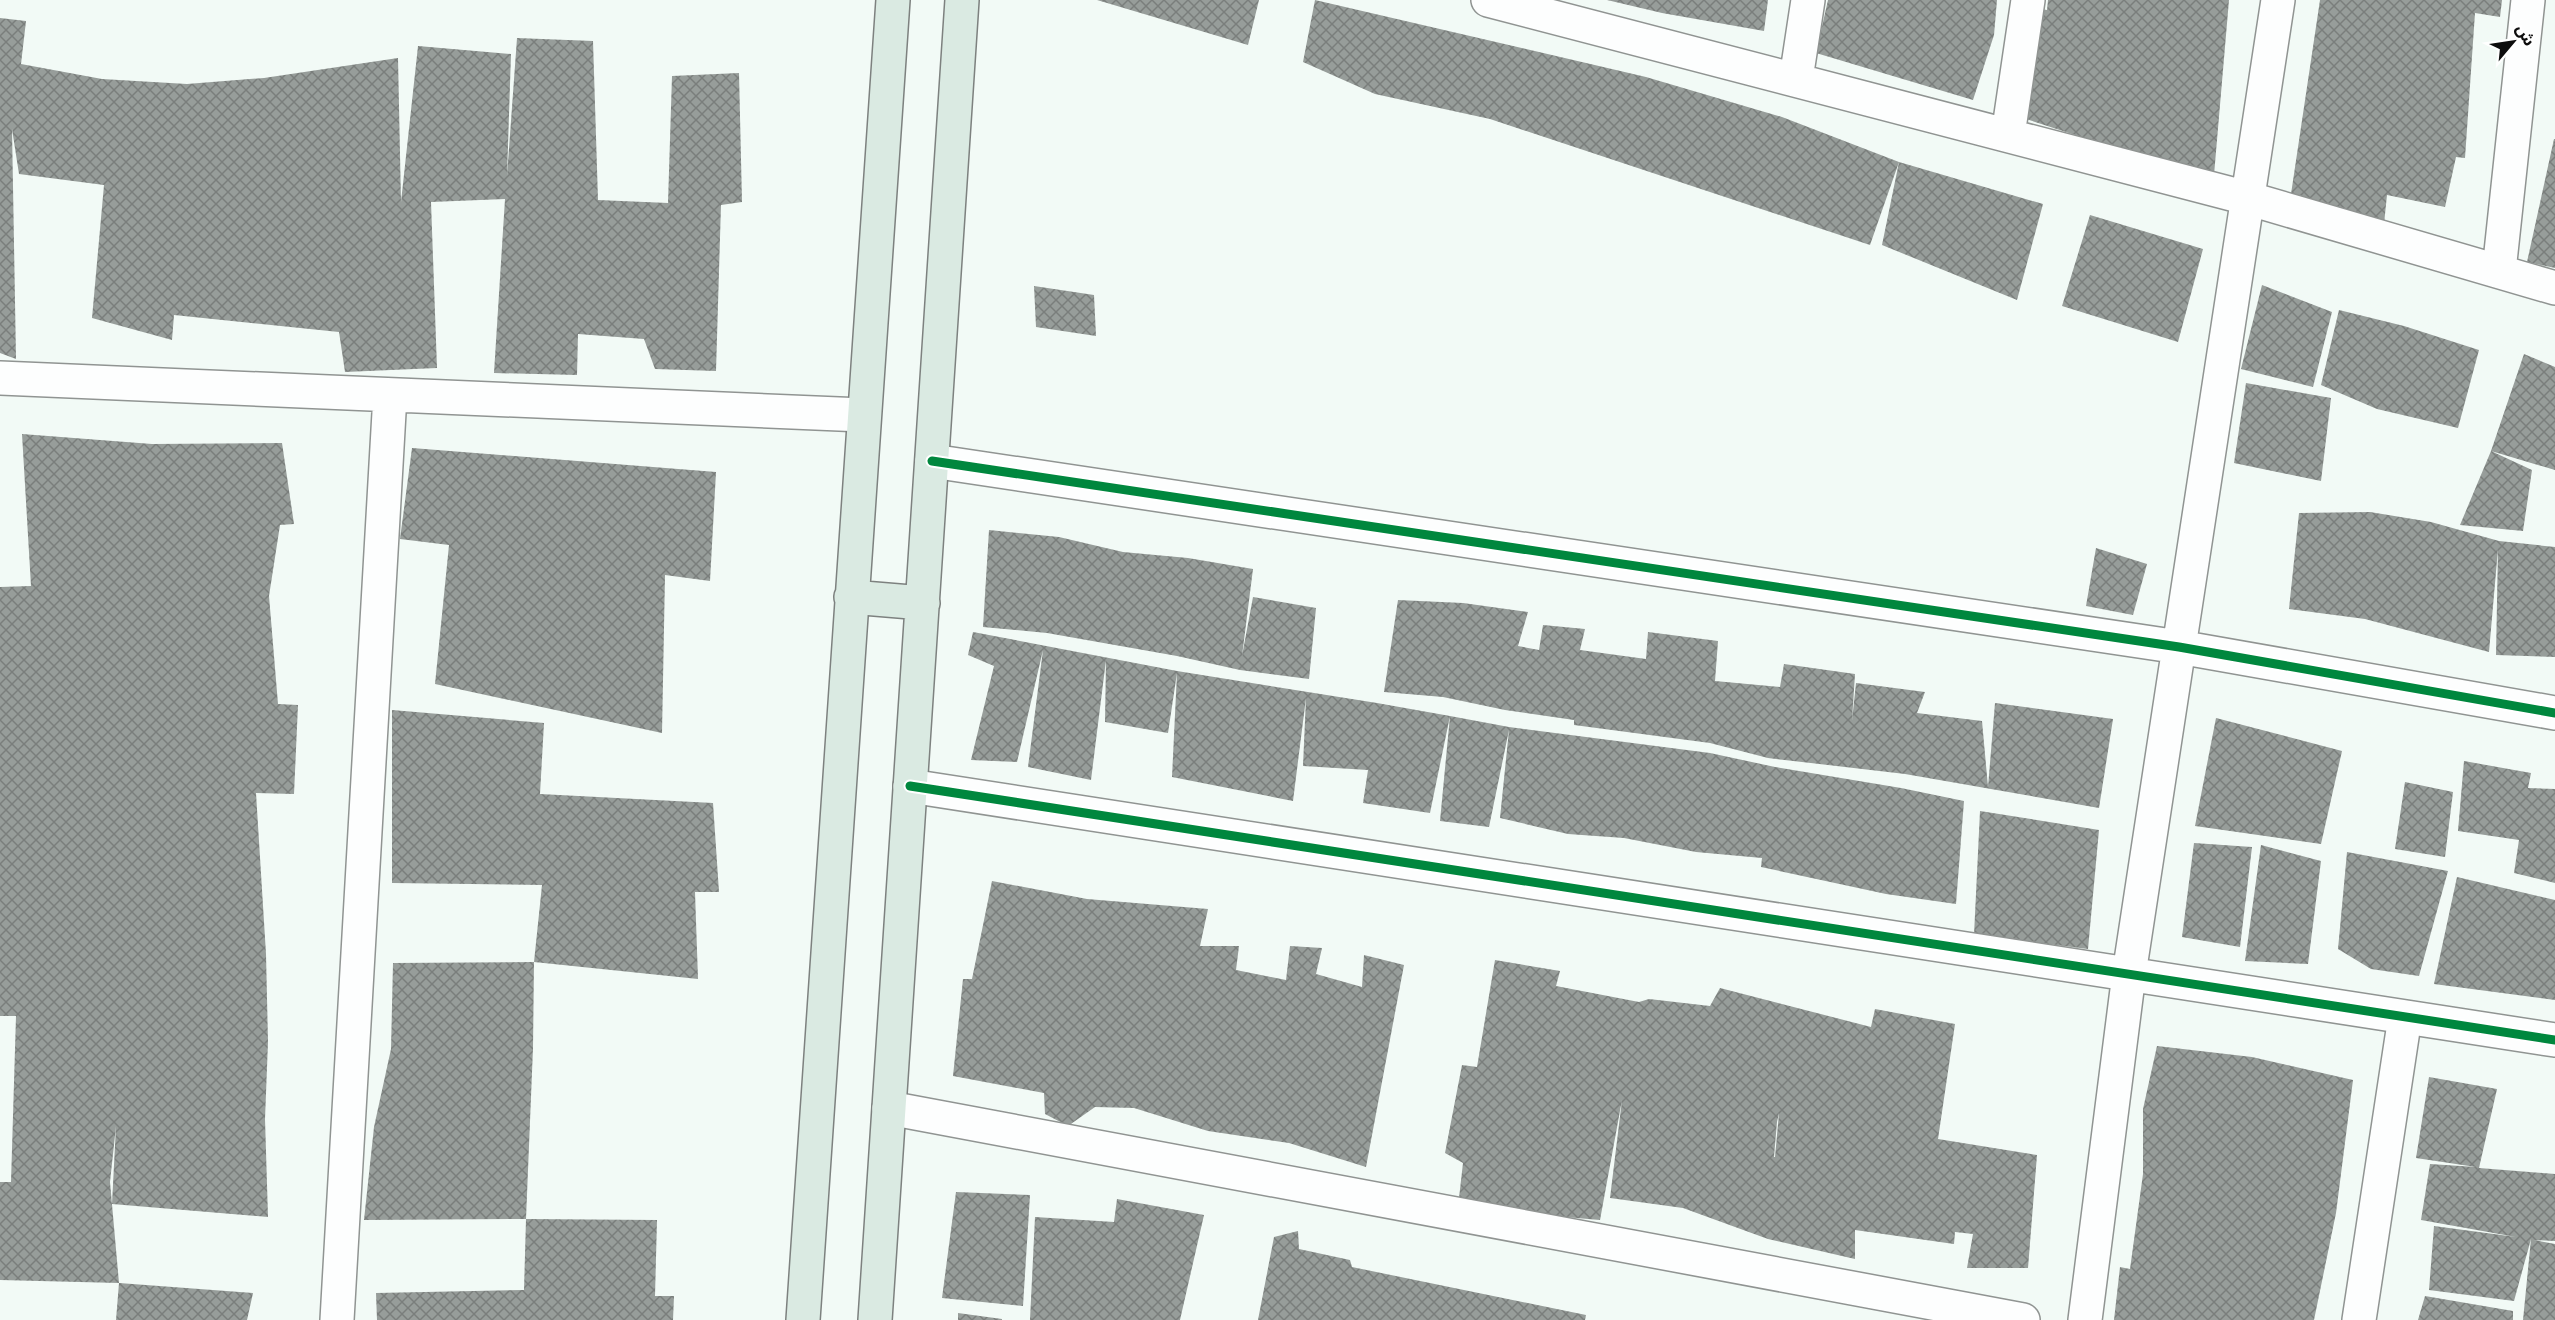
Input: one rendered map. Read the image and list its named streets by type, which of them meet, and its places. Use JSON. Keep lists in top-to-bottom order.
{
  "north": "top right"
}
